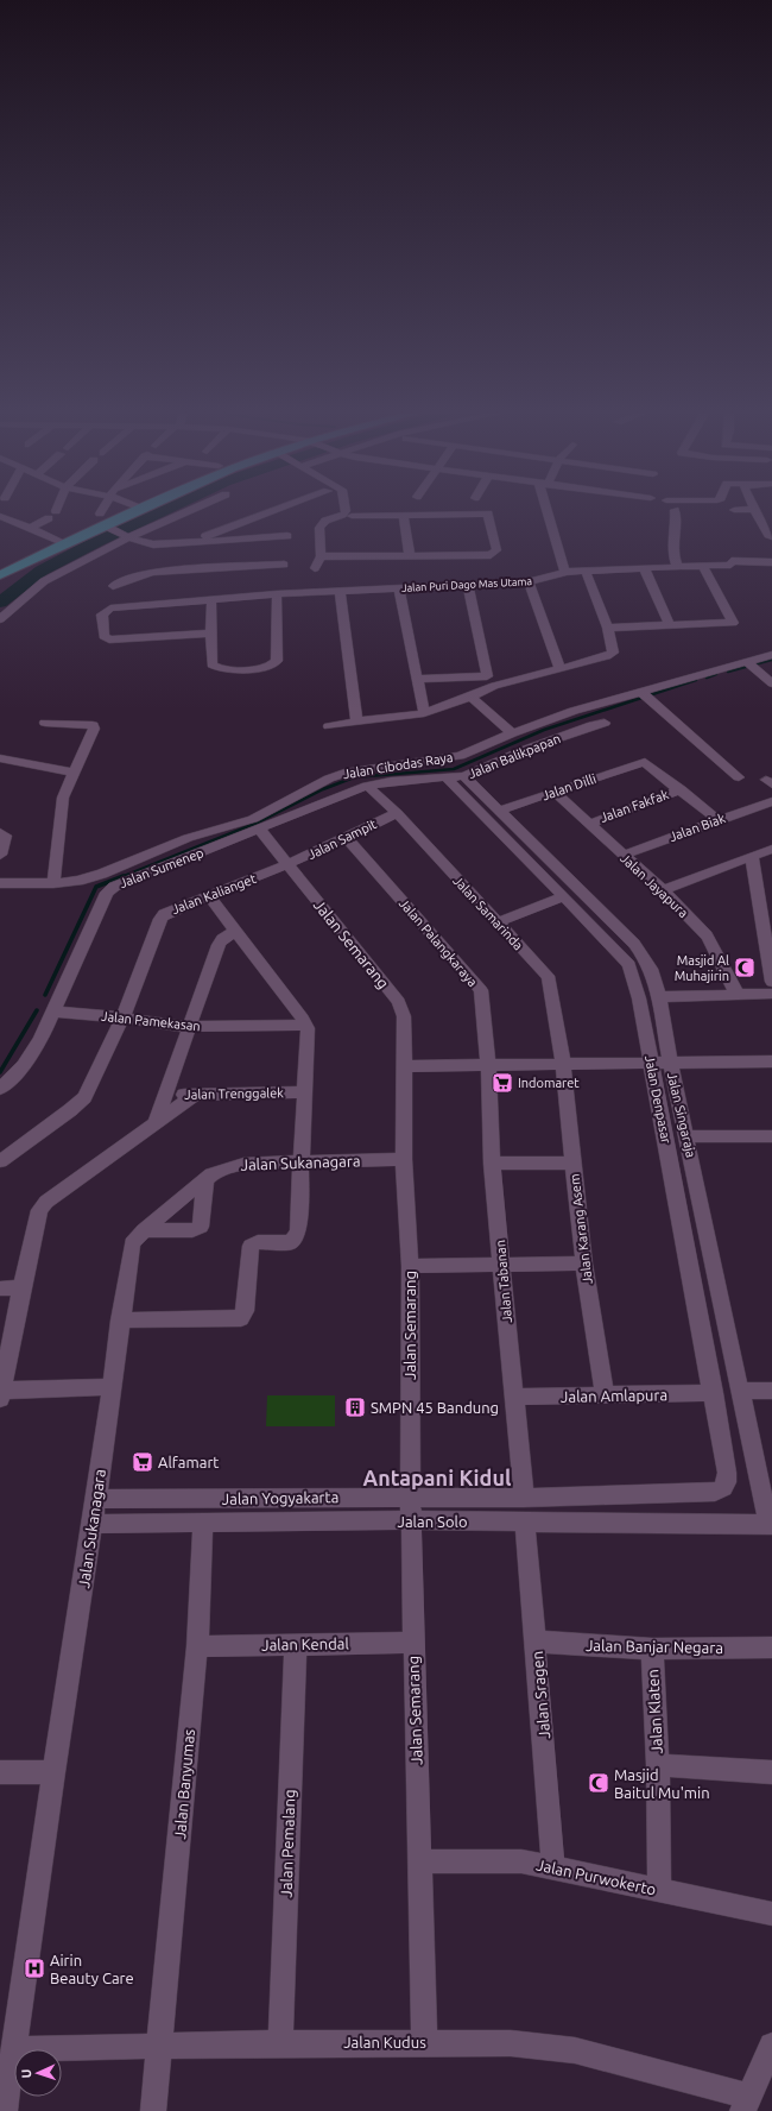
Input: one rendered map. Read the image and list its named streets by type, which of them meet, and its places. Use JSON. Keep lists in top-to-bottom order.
{
  "streets": {
    "street": [
      "Jalan Puri Dago Mas Utama",
      "Jalan Balikpapan",
      "Jalan Cibodas Raya",
      "Jalan Dilli",
      "Jalan Fakfak",
      "Jalan Biak",
      "Jalan Sampit",
      "Jalan Sumenep",
      "Jalan Jayapura",
      "Jalan Kalianget",
      "Jalan Samarinda",
      "Jalan Palangkaraya",
      "Jalan Semarang",
      "Jalan Pamekasan",
      "Jalan Trenggalek",
      "Jalan Denpasar",
      "Jalan Singaraja",
      "Jalan Sukanagara",
      "Jalan Karang Asem",
      "Jalan Tabanan",
      "Jalan Amlapura",
      "Jalan Yogyakarta",
      "Jalan Solo",
      "Jalan Kendal",
      "Jalan Banjar Negara",
      "Jalan Sragen",
      "Jalan Klaten",
      "Jalan Banyumas",
      "Jalan Pemalang",
      "Jalan Purwokerto",
      "Jalan Kudus"
    ]
  },
  "crossings": [
    ["Jalan Balikpapan", "Jalan Sumenep"],
    ["Jalan Balikpapan", "Jalan Samarinda"],
    ["Jalan Balikpapan", "Jalan Semarang"],
    ["Jalan Balikpapan", "Jalan Denpasar"],
    ["Jalan Balikpapan", "Jalan Singaraja"],
    ["Jalan Dilli", "Jalan Fakfak"],
    ["Jalan Dilli", "Jalan Jayapura"],
    ["Jalan Dilli", "Jalan Singaraja"],
    ["Jalan Fakfak", "Jalan Jayapura"],
    ["Jalan Biak", "Jalan Jayapura"],
    ["Jalan Sampit", "Jalan Kalianget"],
    ["Jalan Sampit", "Jalan Samarinda"],
    ["Jalan Sampit", "Jalan Palangkaraya"],
    ["Jalan Sampit", "Jalan Semarang"],
    ["Jalan Sumenep", "Jalan Semarang"],
    ["Jalan Sumenep", "Jalan Pamekasan"],
    ["Jalan Kalianget", "Jalan Semarang"],
    ["Jalan Kalianget", "Jalan Pamekasan"],
    ["Jalan Samarinda", "Jalan Karang Asem"],
    ["Jalan Palangkaraya", "Jalan Tabanan"],
    ["Jalan Semarang", "Jalan Sukanagara"],
    ["Jalan Semarang", "Jalan Yogyakarta"],
    ["Jalan Semarang", "Jalan Solo"],
    ["Jalan Semarang", "Jalan Kendal"],
    ["Jalan Semarang", "Jalan Purwokerto"],
    ["Jalan Semarang", "Jalan Kudus"],
    ["Jalan Denpasar", "Jalan Singaraja"],
    ["Jalan Denpasar", "Jalan Amlapura"],
    ["Jalan Denpasar", "Jalan Yogyakarta"],
    ["Jalan Singaraja", "Jalan Solo"],
    ["Jalan Sukanagara", "Jalan Yogyakarta"],
    ["Jalan Sukanagara", "Jalan Solo"],
    ["Jalan Sukanagara", "Jalan Kudus"],
    ["Jalan Karang Asem", "Jalan Amlapura"],
    ["Jalan Tabanan", "Jalan Amlapura"],
    ["Jalan Tabanan", "Jalan Yogyakarta"],
    ["Jalan Yogyakarta", "Jalan Solo"],
    ["Jalan Solo", "Jalan Sragen"],
    ["Jalan Solo", "Jalan Banyumas"],
    ["Jalan Kendal", "Jalan Banyumas"],
    ["Jalan Kendal", "Jalan Pemalang"],
    ["Jalan Banjar Negara", "Jalan Sragen"],
    ["Jalan Banjar Negara", "Jalan Klaten"],
    ["Jalan Sragen", "Jalan Purwokerto"],
    ["Jalan Klaten", "Jalan Purwokerto"],
    ["Jalan Banyumas", "Jalan Kudus"],
    ["Jalan Pemalang", "Jalan Kudus"]
  ],
  "districts": ["Antapani Kidul"],
  "places": {
    "mosque": ["Masjid Al Muhajirin", "Masjid Baitul Mu'min"],
    "supermarket": ["Indomaret", "Alfamart"],
    "building": ["SMPN 45 Bandung"],
    "hospital": ["Airin Beauty Care"]
  },
  "north": "left"
}
